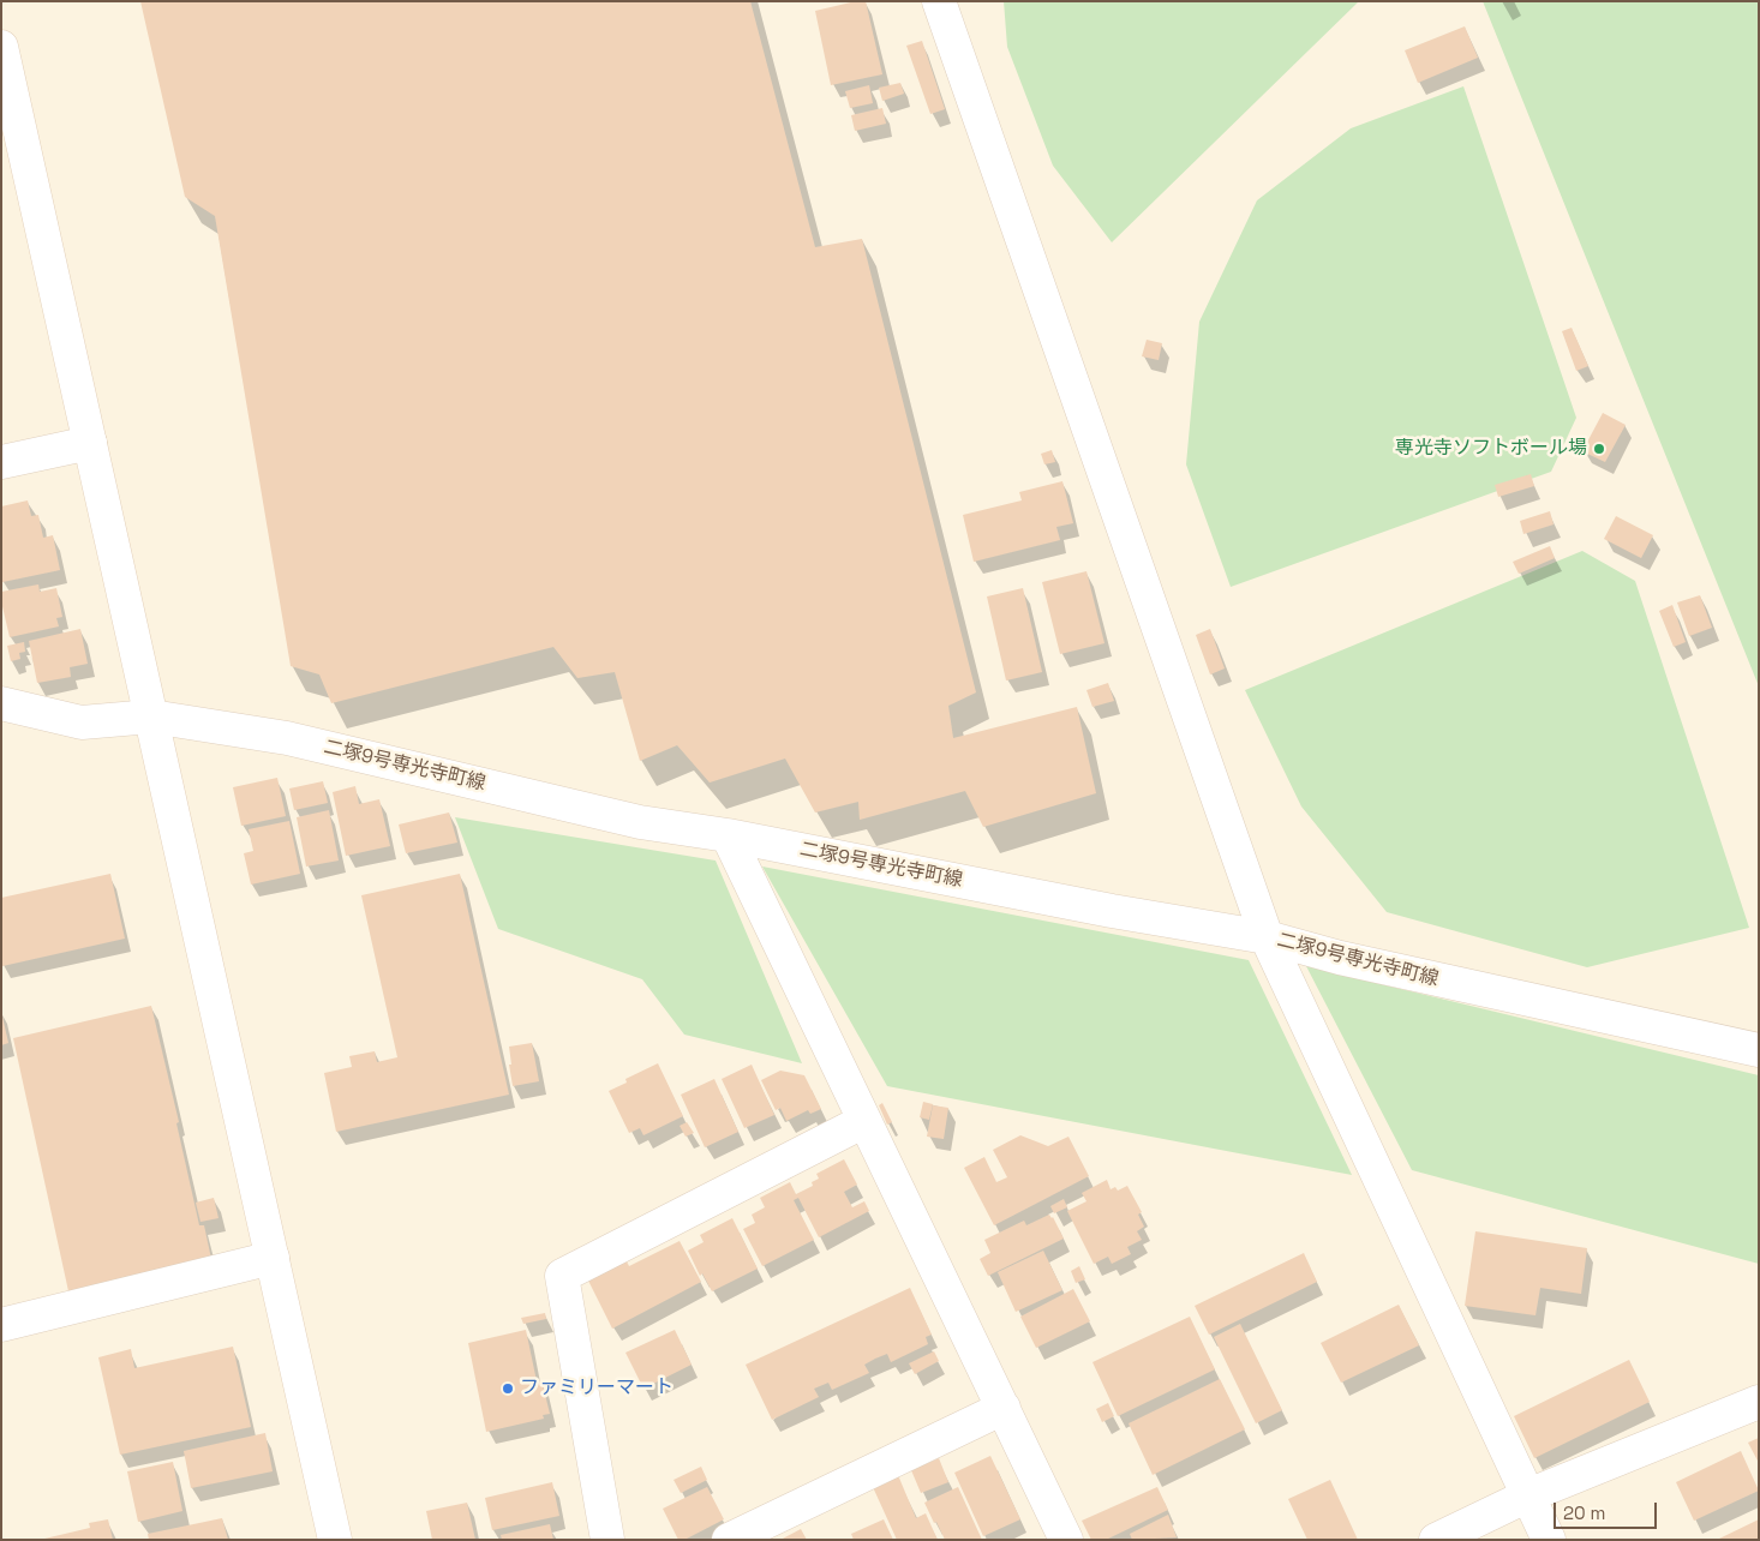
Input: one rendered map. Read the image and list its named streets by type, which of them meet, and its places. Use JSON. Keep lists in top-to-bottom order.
{
  "streets": {
    "street": ["二塚9号専光寺町線"]
  },
  "places": ["専光寺ソフトボール場", "ファミリーマート"],
  "scale_bar": "20 m"
}
